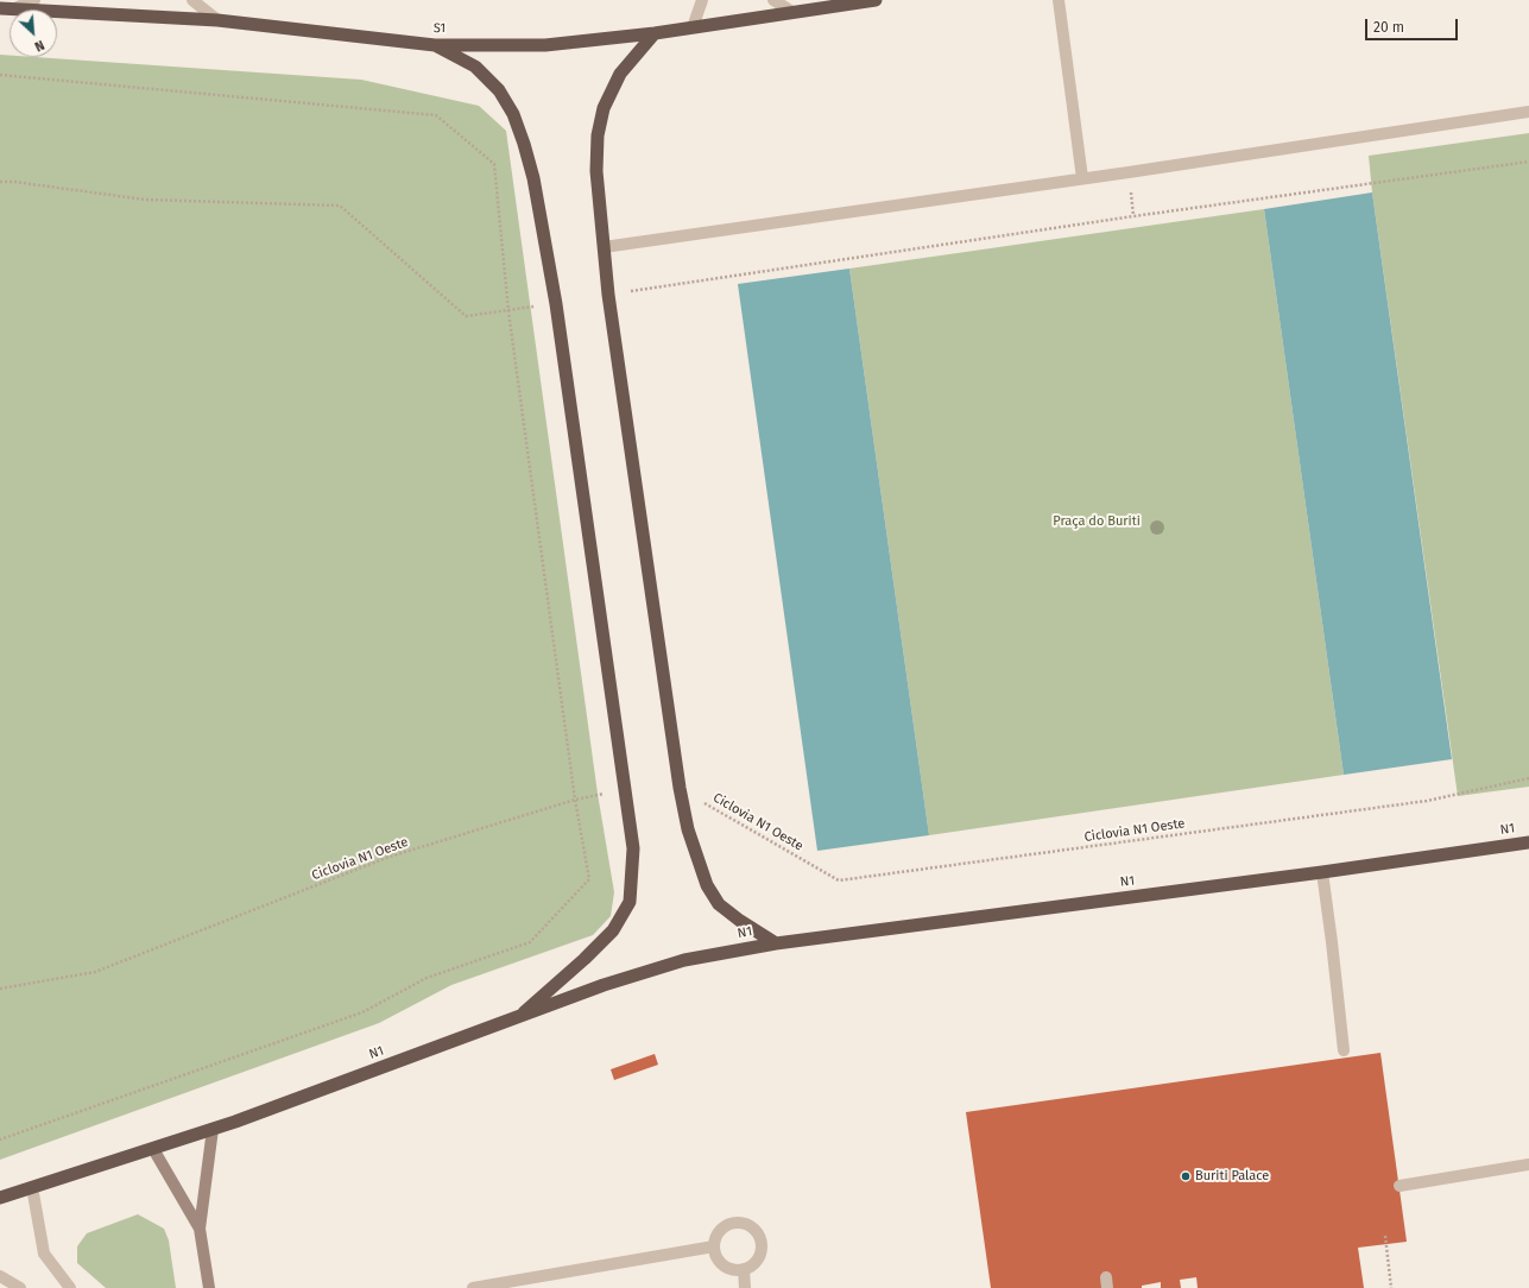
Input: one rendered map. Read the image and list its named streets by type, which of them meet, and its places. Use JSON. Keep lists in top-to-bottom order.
{
  "streets": {
    "highway": ["S1", "N1"],
    "path": ["Ciclovia N1 Oeste"]
  },
  "parks": ["Praça do Buriti"],
  "places": ["Buriti Palace"],
  "scale_bar": "20 m",
  "north": "bottom right"
}
